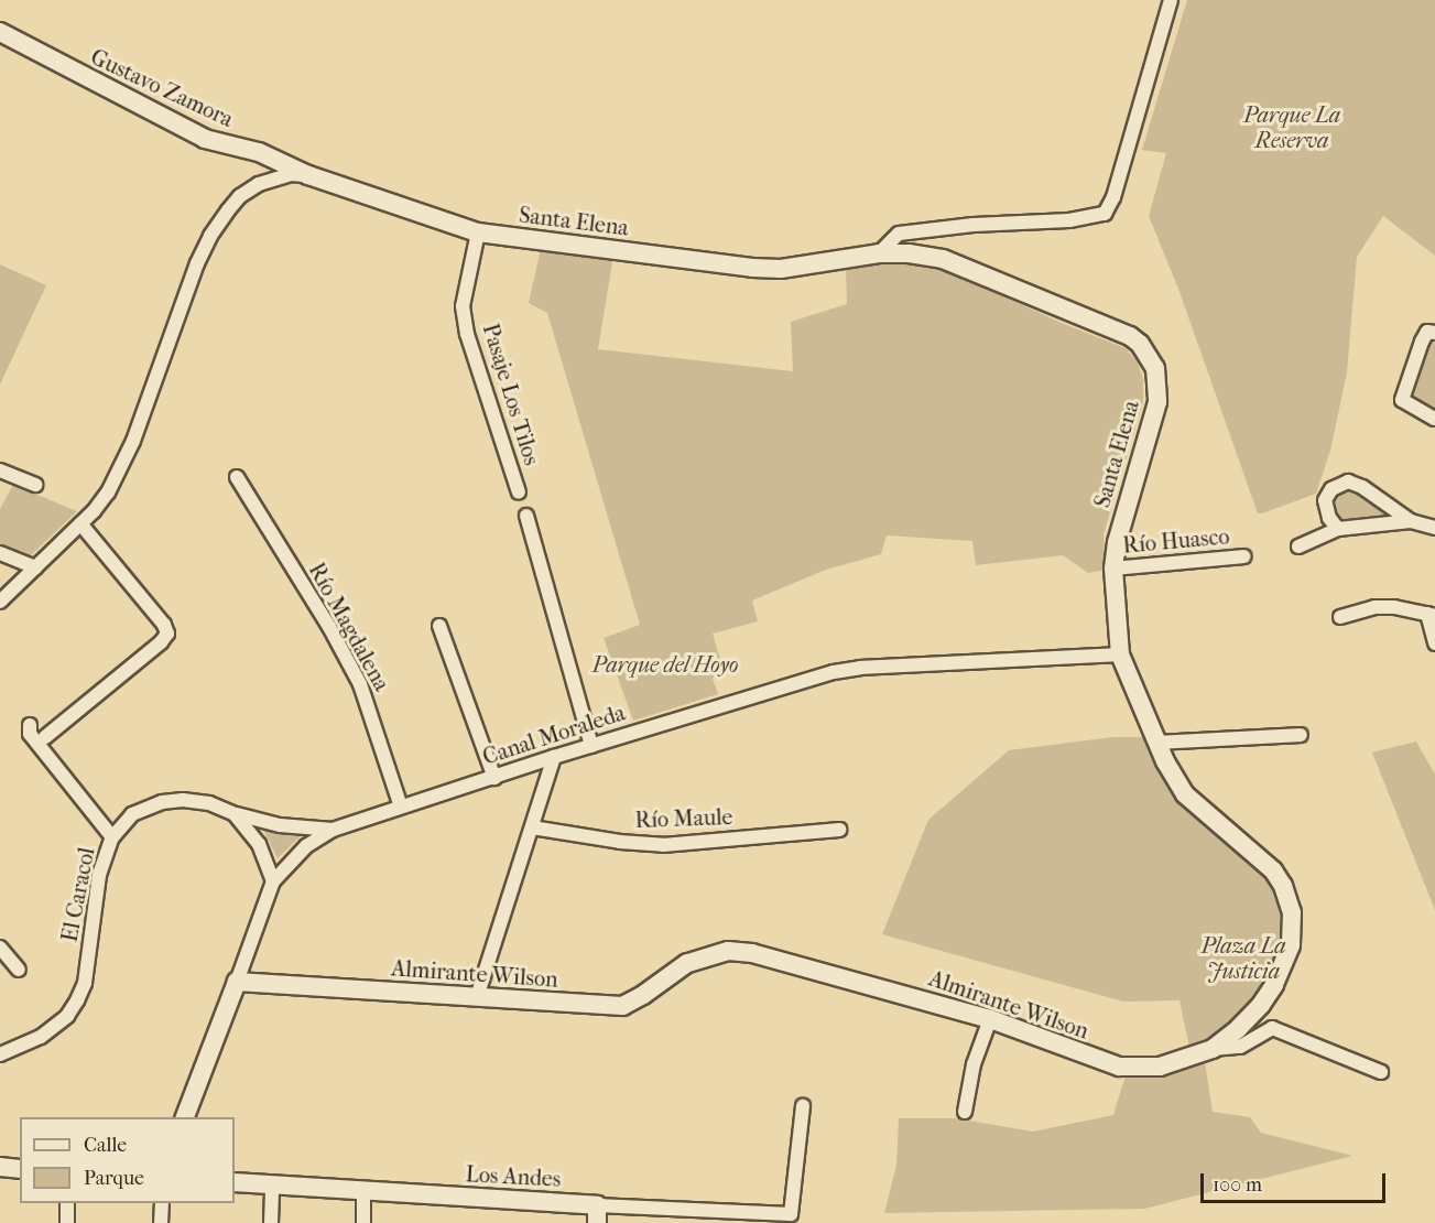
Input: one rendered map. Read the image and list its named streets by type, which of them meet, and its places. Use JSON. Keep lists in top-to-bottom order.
{
  "streets": {
    "street": [
      "Gustavo Zamora",
      "Santa Elena",
      "Pasaje Los Tilos",
      "Río Huasco",
      "Río Magdalena",
      "Canal Moraleda",
      "Río Maule",
      "El Caracol",
      "Almirante Wilson",
      "Los Andes"
    ]
  },
  "crossings": [
    ["Gustavo Zamora", "Santa Elena"],
    ["Santa Elena", "Pasaje Los Tilos"],
    ["Santa Elena", "Río Huasco"],
    ["Santa Elena", "Almirante Wilson"],
    ["Río Huasco", "Almirante Wilson"],
    ["Río Magdalena", "Canal Moraleda"],
    ["Canal Moraleda", "El Caracol"],
    ["Canal Moraleda", "Almirante Wilson"]
  ],
  "parks": ["Parque La Reserva", "Parque del Hoyo", "Plaza La Justicia"],
  "legend": ["Calle", "Parque"],
  "scale_bar": "100 m"
}
